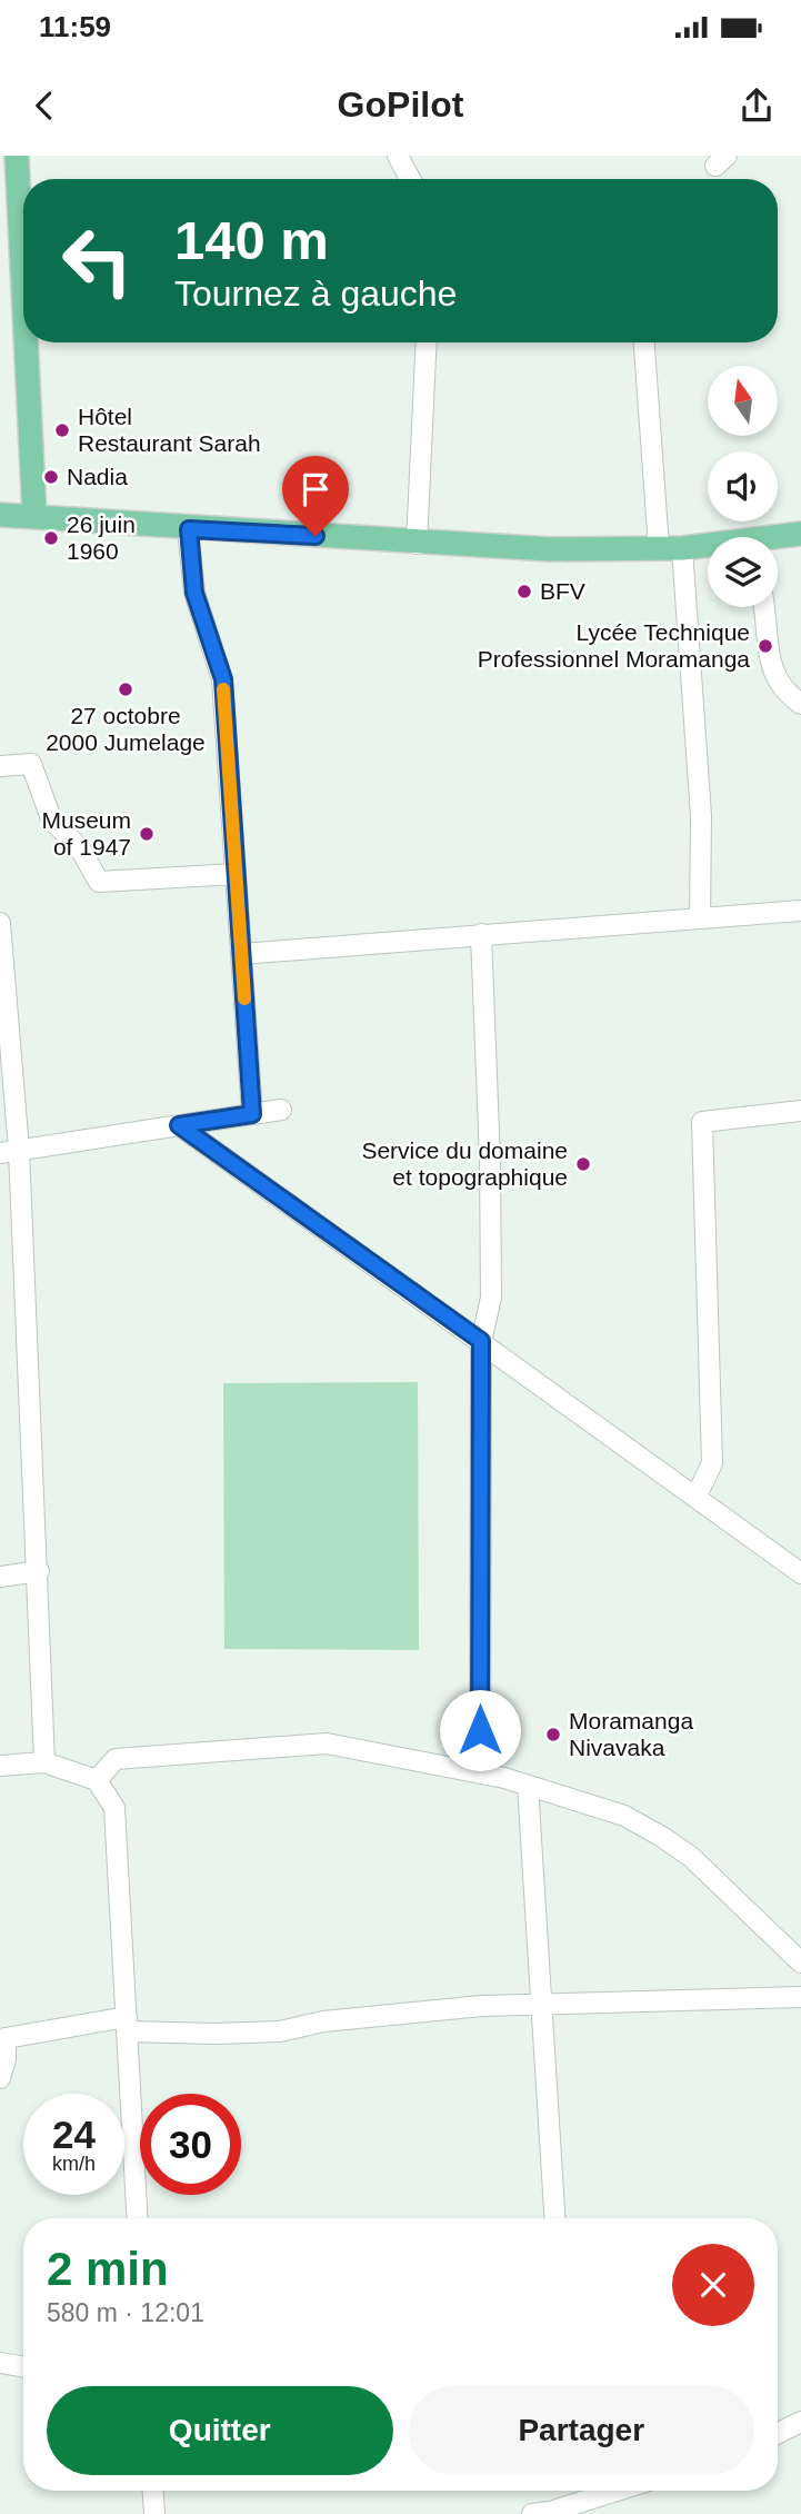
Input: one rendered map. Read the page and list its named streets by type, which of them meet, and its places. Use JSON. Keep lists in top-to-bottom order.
{
  "places": [
    "Hôtel Restaurant Sarah",
    "Nadia",
    "26 juin 1960",
    "BFV",
    "Lycée Technique Professionnel Moramanga",
    "27 octobre 2000 Jumelage",
    "Museum of 1947",
    "Service du domaine et topographique",
    "Moramanga Nivavaka"
  ],
  "north": "top",
  "page": {
    "status": "11:59",
    "header": "GoPilot",
    "turn": ["140 m", "Tournez à gauche"],
    "speed": "24 km/h",
    "limit": "30",
    "heading": ["2 min", "580 m · 12:01"],
    "buttons": ["Quitter", "Partager"]
  }
}
